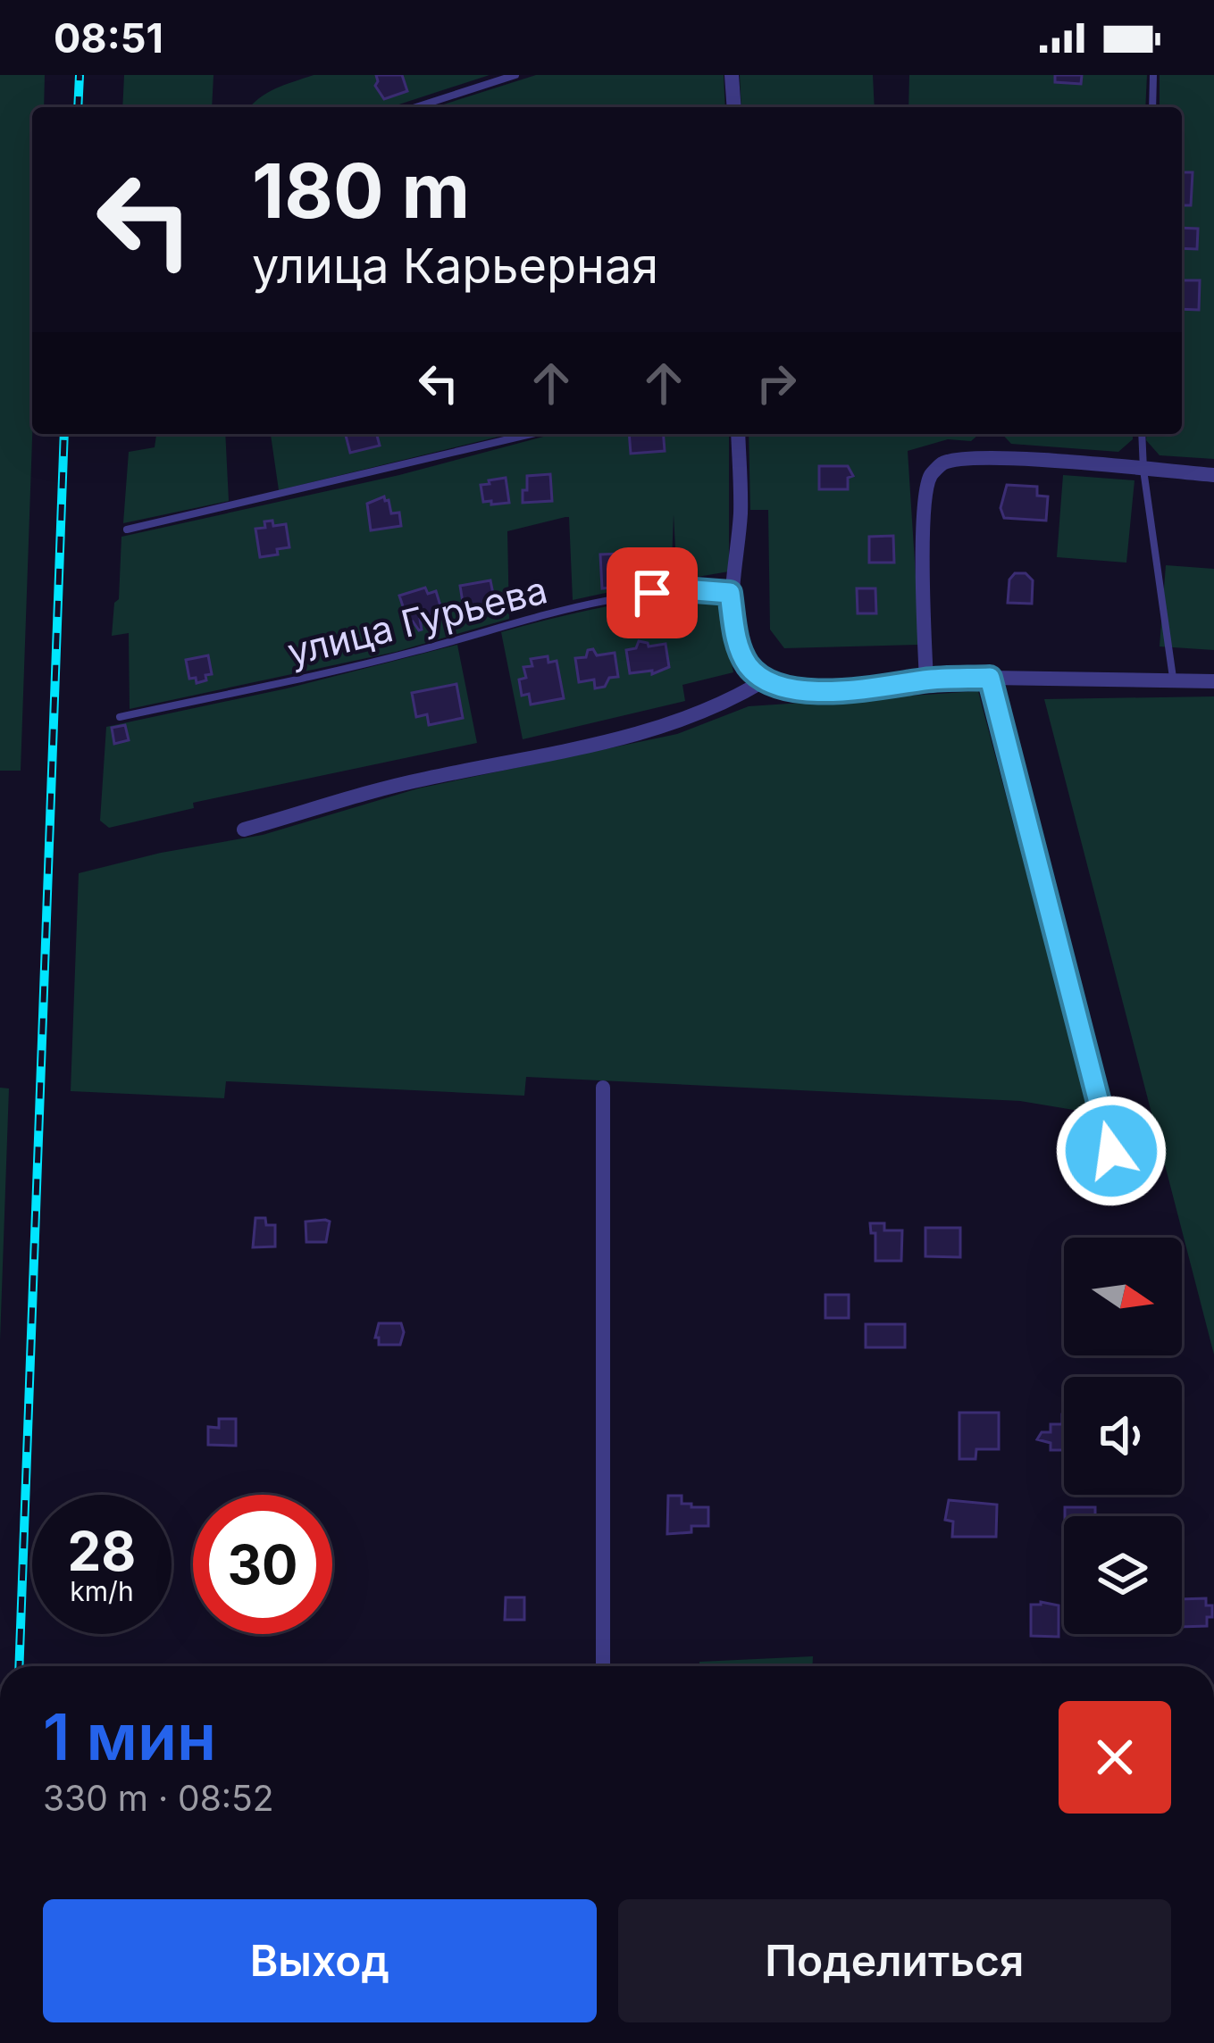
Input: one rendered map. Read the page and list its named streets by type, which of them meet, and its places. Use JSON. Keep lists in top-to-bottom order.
{
  "streets": {
    "lane": ["улица Гурьева"]
  },
  "north": "right",
  "page": {
    "status": "08:51",
    "turn": ["180 m", "улица Карьерная"],
    "speed": "28 km/h",
    "limit": "30",
    "heading": ["1 мин", "330 m · 08:52"],
    "buttons": ["Выход", "Поделиться"]
  }
}
